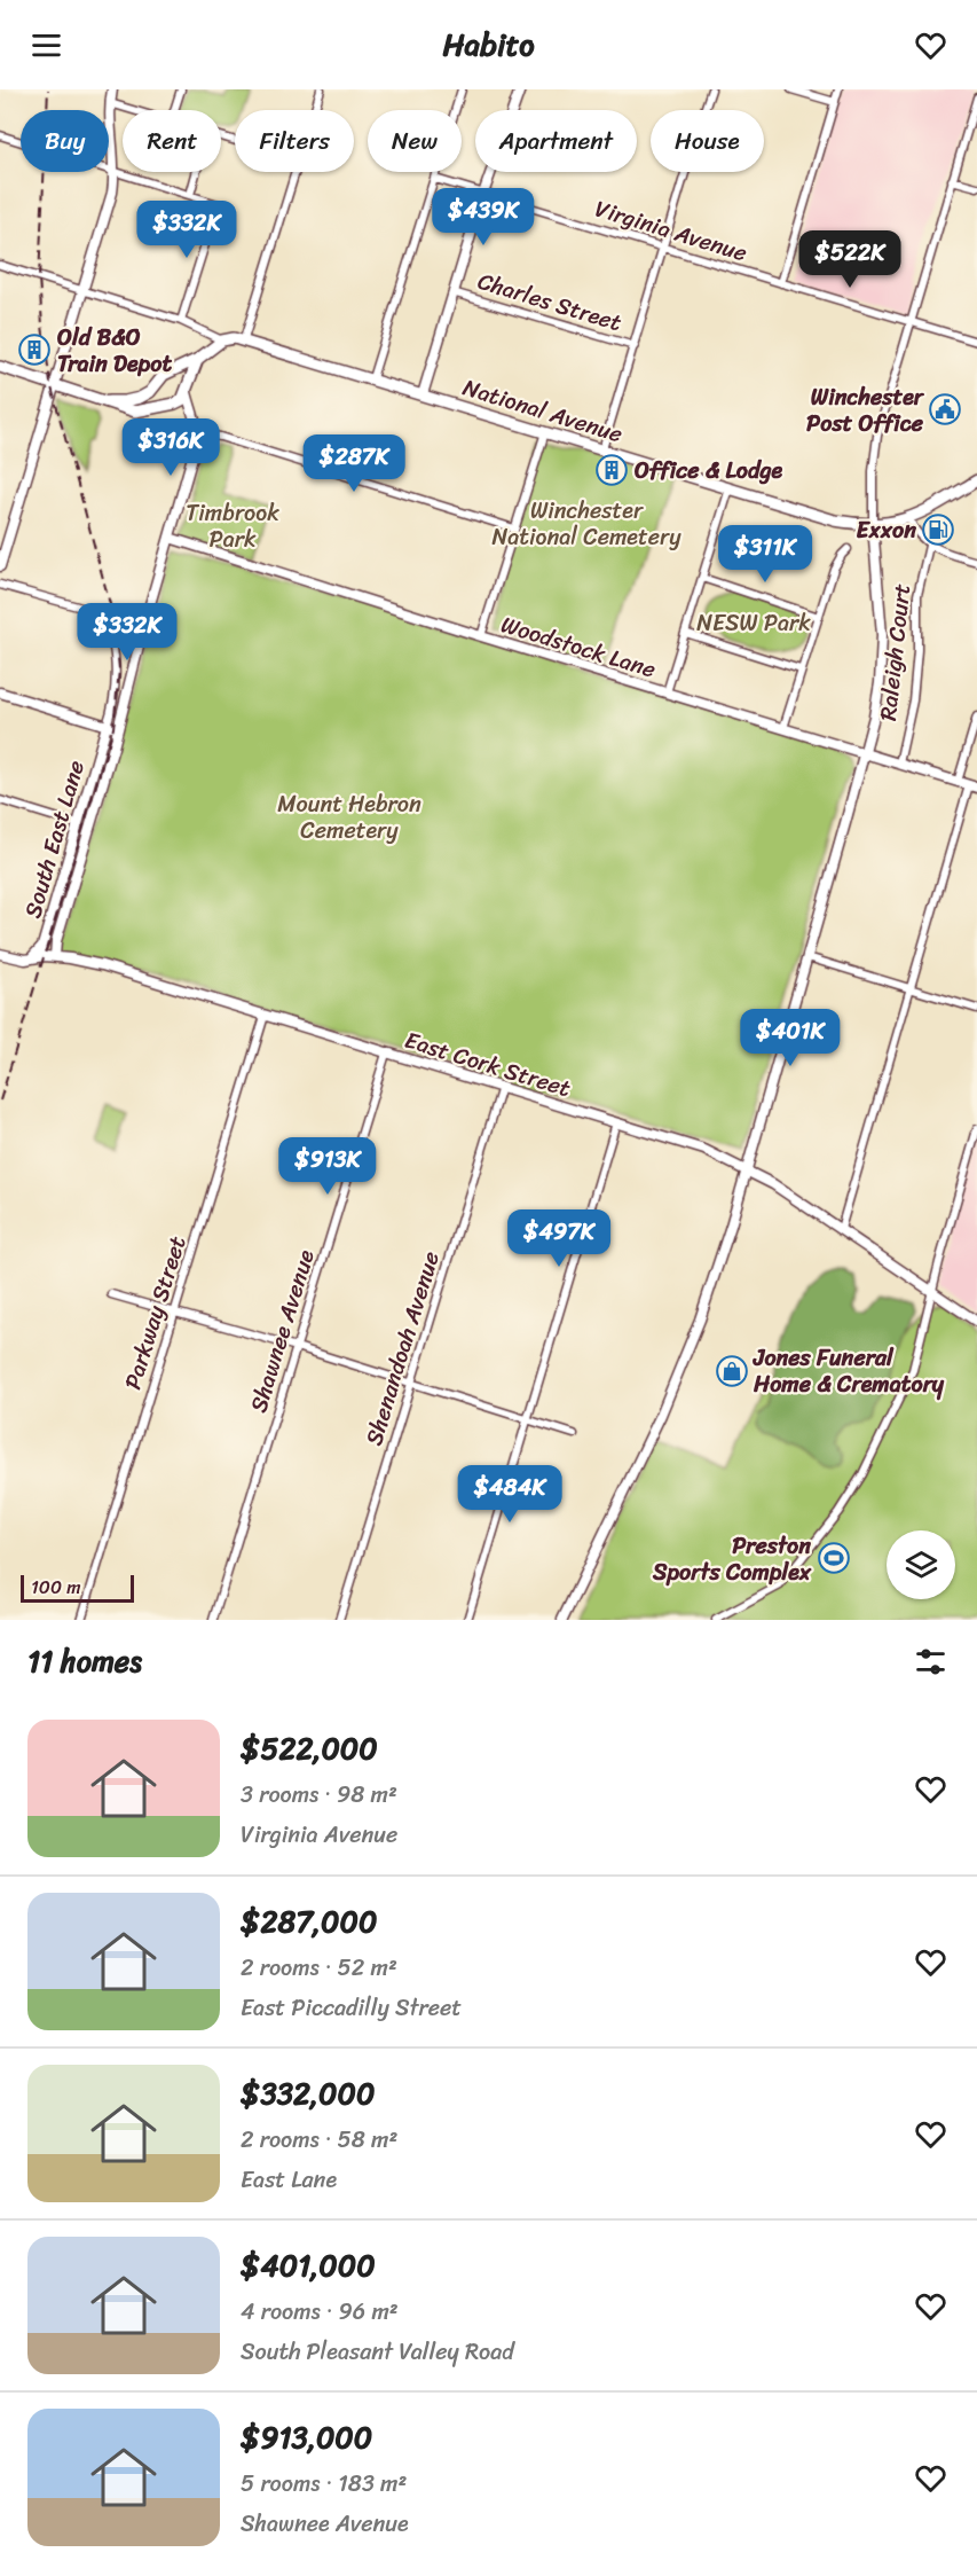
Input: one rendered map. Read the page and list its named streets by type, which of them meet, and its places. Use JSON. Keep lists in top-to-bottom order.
{
  "streets": {
    "main road": ["National Avenue"],
    "street": [
      "Virginia Avenue",
      "Charles Street",
      "Woodstock Lane",
      "Raleigh Court",
      "South East Lane",
      "East Cork Street",
      "Parkway Street",
      "Shawnee Avenue",
      "Shenandoah Avenue"
    ]
  },
  "crossings": [
    ["Woodstock Lane", "Raleigh Court"],
    ["Woodstock Lane", "South East Lane"],
    ["South East Lane", "East Cork Street"],
    ["East Cork Street", "Parkway Street"],
    ["East Cork Street", "Shawnee Avenue"],
    ["East Cork Street", "Shenandoah Avenue"]
  ],
  "parks": [
    "Winchester National Cemetery",
    "Timbrook Park",
    "NESW Park",
    "Mount Hebron Cemetery"
  ],
  "places": {
    "building": ["Old B&O Train Depot", "Office & Lodge"],
    "public building": ["Winchester Post Office"],
    "fuel station": ["Exxon"],
    "shop": ["Jones Funeral Home & Crematory"],
    "sports": ["Preston Sports Complex"]
  },
  "scale_bar": "100 m",
  "page": {
    "header": "Habito",
    "chip": [
      "Buy",
      "Rent",
      "Filters",
      "New",
      "Apartment",
      "House"
    ],
    "price": [
      "$439K",
      "$332K",
      "$522K",
      "$316K",
      "$287K",
      "$311K",
      "$332K",
      "$401K",
      "$913K",
      "$497K",
      "$484K"
    ],
    "scale": "100 m",
    "heading": "11 homes",
    "list": [
      {
        "name": "$522,000",
        "note": "3 rooms · 98 m² · Virginia Avenue"
      },
      {
        "name": "$287,000",
        "note": "2 rooms · 52 m² · East Piccadilly Street"
      },
      {
        "name": "$332,000",
        "note": "2 rooms · 58 m² · East Lane"
      },
      {
        "name": "$401,000",
        "note": "4 rooms · 96 m² · South Pleasant Valley Road"
      },
      {
        "name": "$913,000",
        "note": "5 rooms · 183 m² · Shawnee Avenue"
      }
    ]
  }
}
